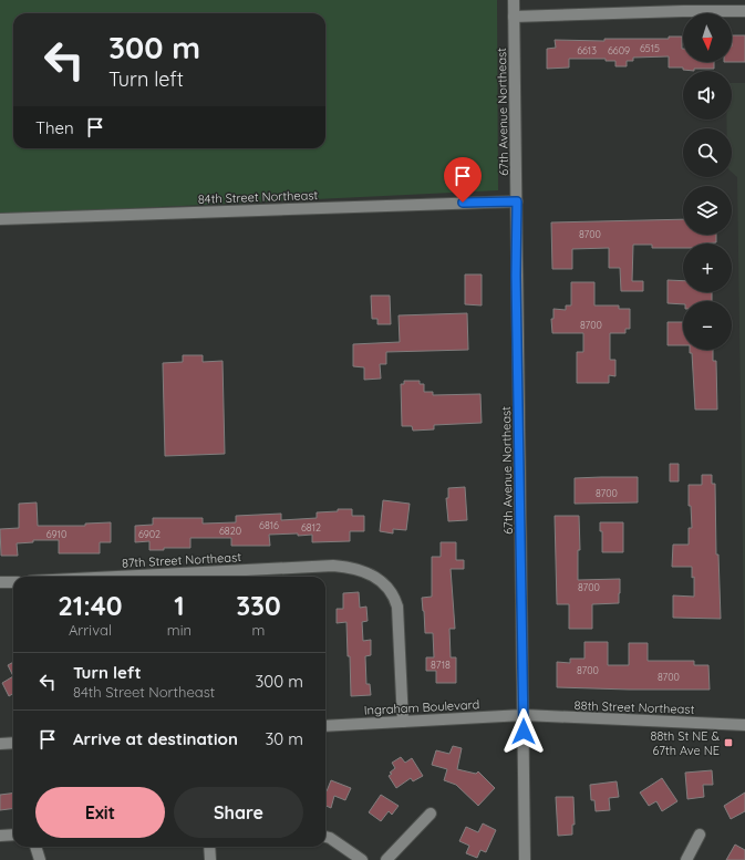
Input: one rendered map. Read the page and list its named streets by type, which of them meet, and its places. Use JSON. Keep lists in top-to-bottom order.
{
  "streets": {
    "street": [
      "67th Avenue Northeast",
      "84th Street Northeast",
      "87th Street Northeast",
      "Ingraham Boulevard",
      "88th Street Northeast"
    ]
  },
  "crossings": [
    ["67th Avenue Northeast", "84th Street Northeast"],
    ["67th Avenue Northeast", "Ingraham Boulevard"],
    ["67th Avenue Northeast", "88th Street Northeast"],
    ["87th Street Northeast", "Ingraham Boulevard"],
    ["Ingraham Boulevard", "88th Street Northeast"]
  ],
  "places": {
    "transit": ["88th St NE & 67th Ave NE"]
  },
  "house_numbers": [
    "6515",
    "6613",
    "6609",
    "8700",
    "8700",
    "8700",
    "6816",
    "6812",
    "6820",
    "6910",
    "6902",
    "8700",
    "8718",
    "8700",
    "8700"
  ],
  "north": "bottom",
  "page": {
    "map_buttons": ["+", "−"],
    "turn": ["300 m", "Turn left"],
    "then": "Then",
    "eta": [
      "21:40",
      "Arrival",
      "1",
      "min",
      "330",
      "m"
    ],
    "list": [
      {
        "name": "Turn left",
        "note": "84th Street Northeast",
        "value": "300 m"
      },
      {
        "name": "Arrive at destination",
        "value": "30 m"
      }
    ],
    "buttons": ["Exit", "Share"]
  }
}
